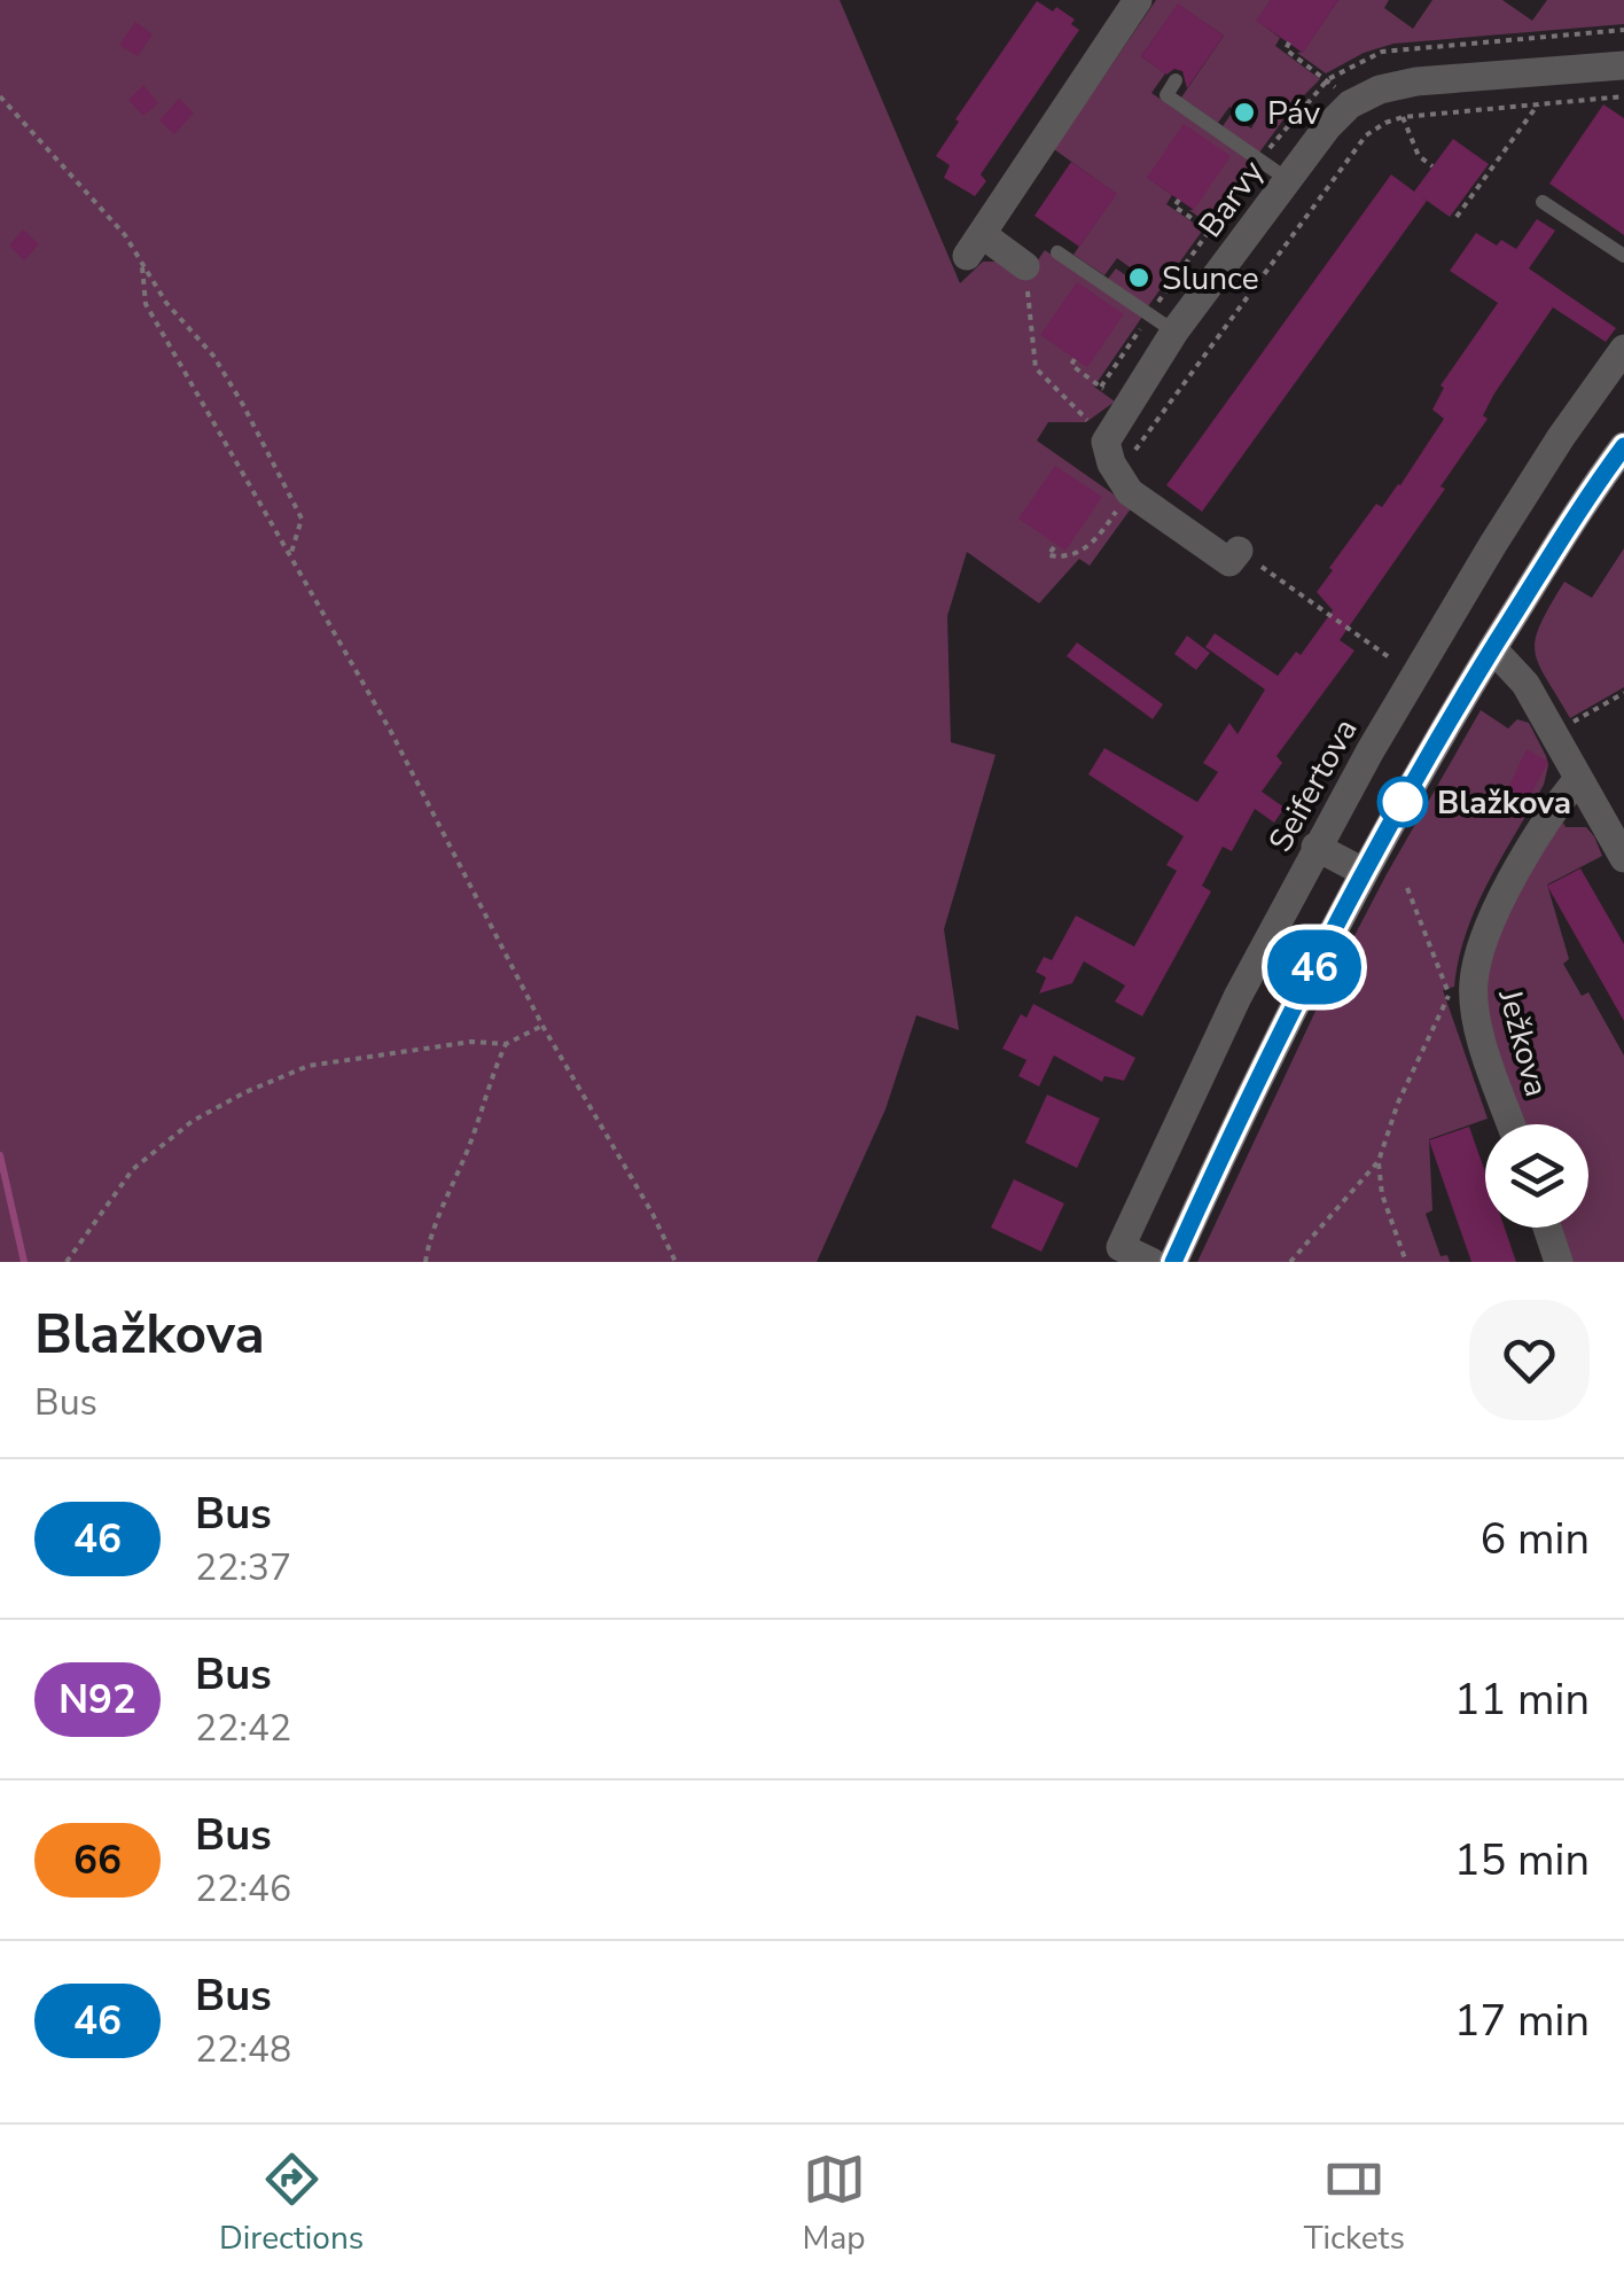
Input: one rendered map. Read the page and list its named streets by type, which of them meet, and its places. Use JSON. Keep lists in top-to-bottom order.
{
  "streets": {
    "street": ["Barvy", "Seifertova", "Ježkova"]
  },
  "places": ["Páv", "Slunce", "Blažkova"],
  "lines": ["bus line 46"],
  "page": {
    "on_map": "46",
    "heading": ["Blažkova", "Bus"],
    "list": [
      {
        "mark": "46",
        "name": "Bus",
        "note": "22:37",
        "value": "6 min"
      },
      {
        "mark": "N92",
        "name": "Bus",
        "note": "22:42",
        "value": "11 min"
      },
      {
        "mark": "66",
        "name": "Bus",
        "note": "22:46",
        "value": "15 min"
      },
      {
        "mark": "46",
        "name": "Bus",
        "note": "22:48",
        "value": "17 min"
      }
    ],
    "tabs": ["Directions", "Map", "Tickets"]
  }
}
